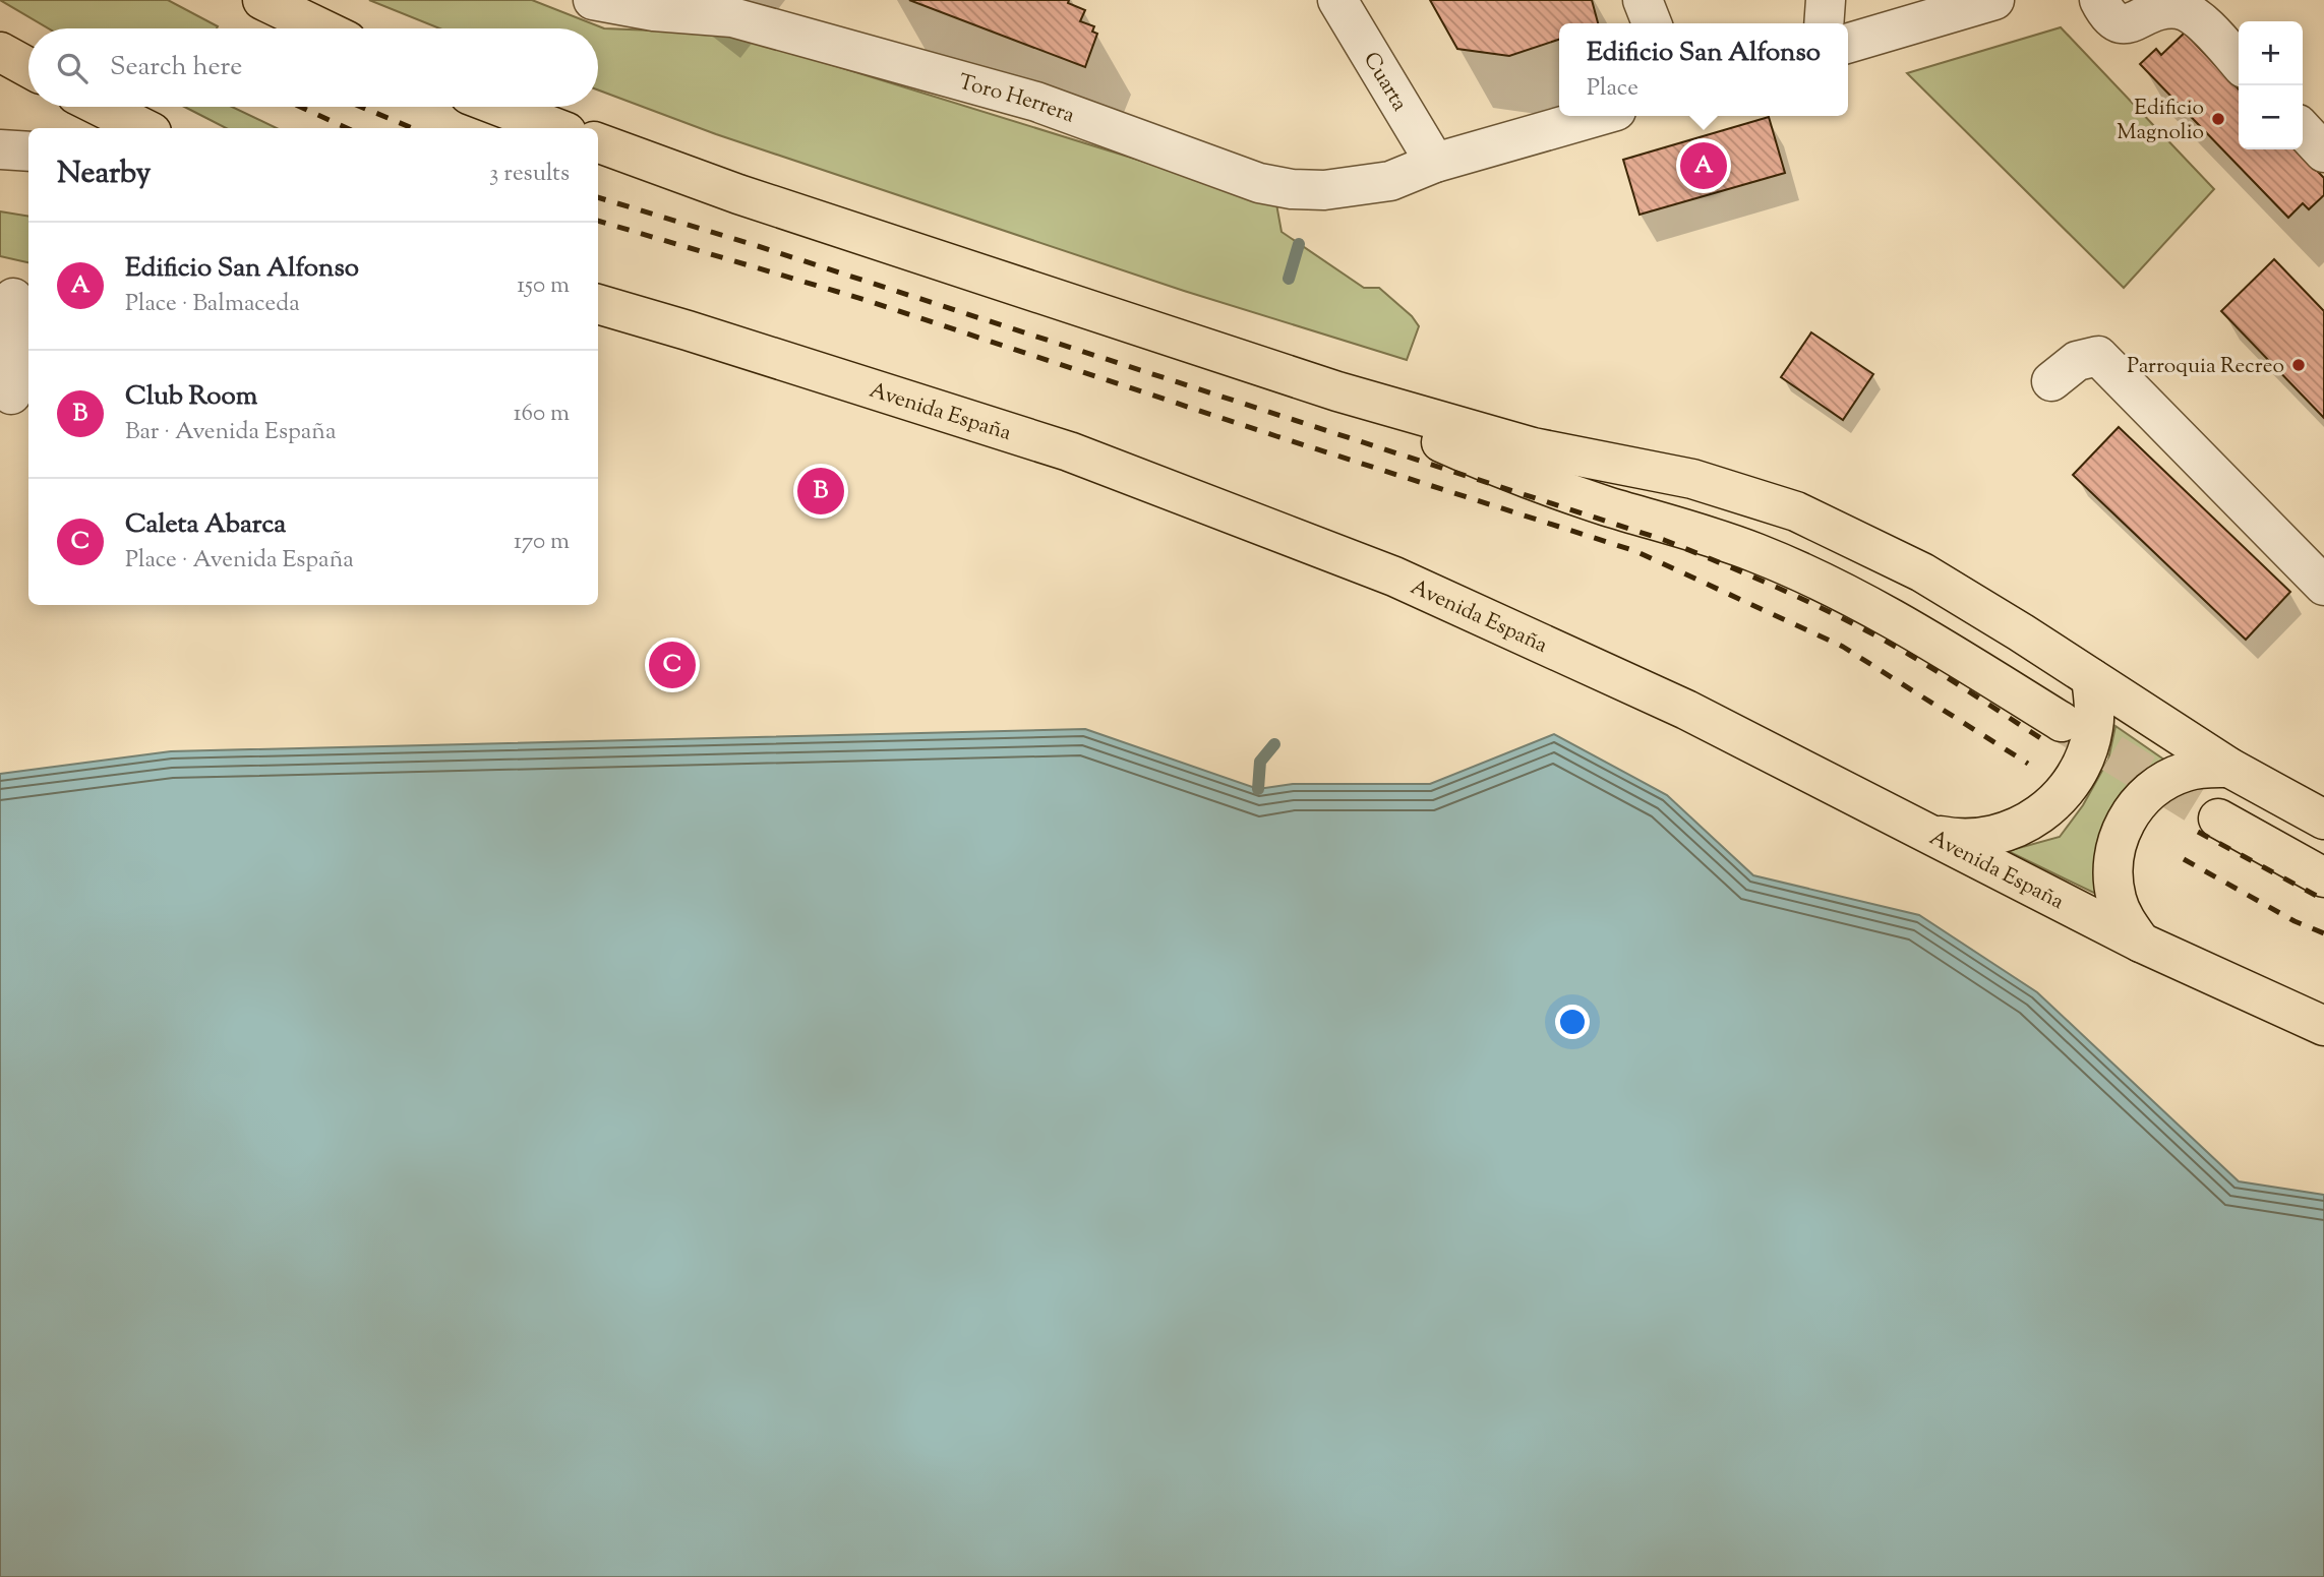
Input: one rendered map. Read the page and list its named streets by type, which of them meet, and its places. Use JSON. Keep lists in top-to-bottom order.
{
  "streets": {
    "main road": ["Avenida España"],
    "street": ["Cuarta", "Toro Herrera"]
  },
  "crossings": [
    ["Cuarta", "Toro Herrera"]
  ],
  "places": ["Edificio Magnolio", "Parroquia Recreo"],
  "page": {
    "map_buttons": ["+", "−"],
    "popup": ["Edificio San Alfonso", "Place"],
    "search": "Search here",
    "heading": ["Nearby", "3 results"],
    "pins": ["A", "B", "C"],
    "list": [
      {
        "mark": "A",
        "name": "Edificio San Alfonso",
        "note": "Place · Balmaceda",
        "value": "150 m"
      },
      {
        "mark": "B",
        "name": "Club Room",
        "note": "Bar · Avenida España",
        "value": "160 m"
      },
      {
        "mark": "C",
        "name": "Caleta Abarca",
        "note": "Place · Avenida España",
        "value": "170 m"
      }
    ]
  }
}
